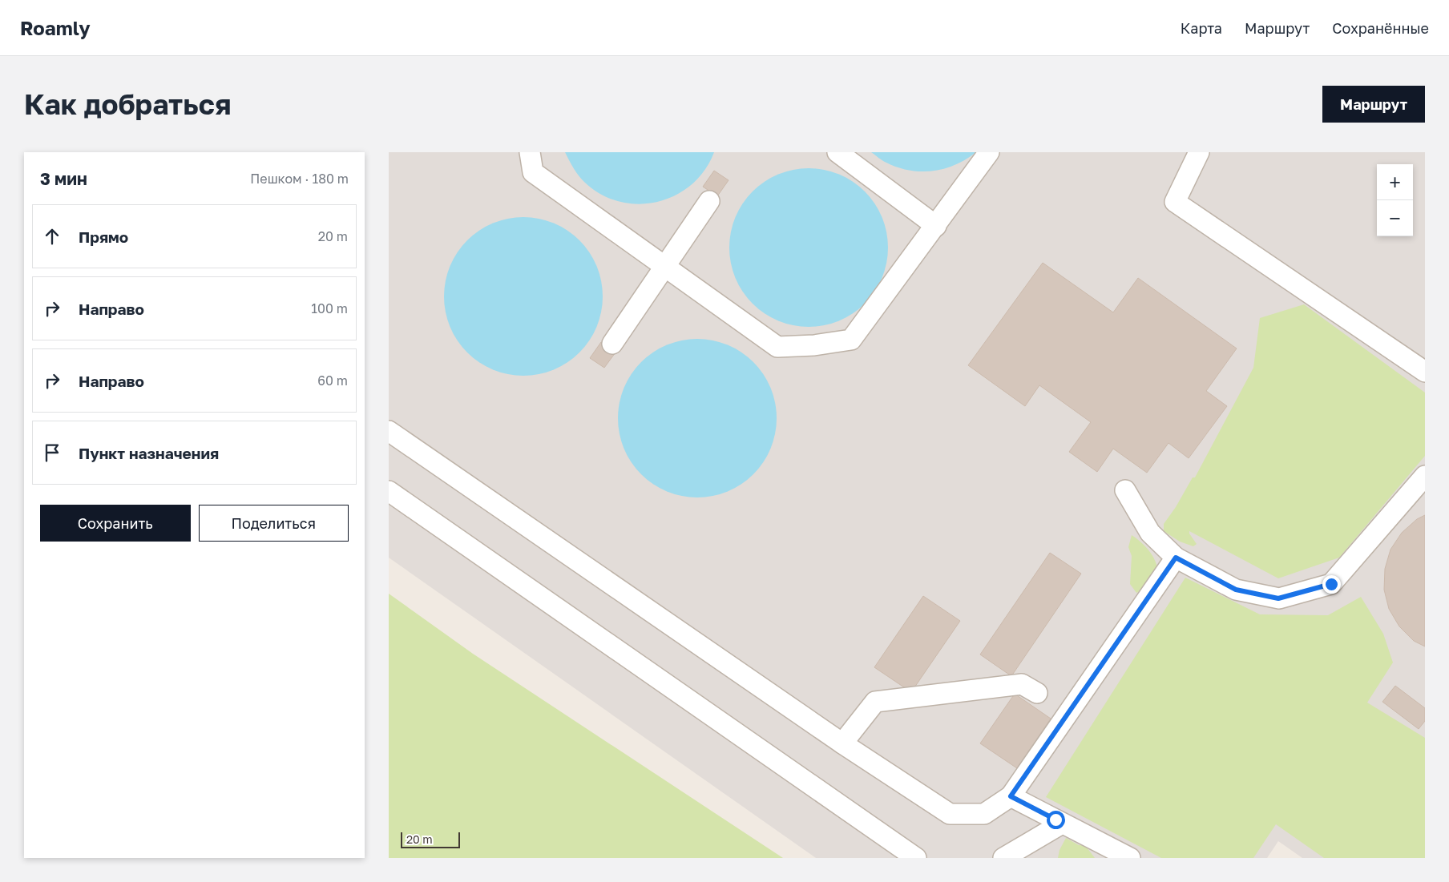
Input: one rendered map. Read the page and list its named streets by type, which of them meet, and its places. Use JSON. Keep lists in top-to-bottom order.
{
  "scale_bar": "20 m",
  "page": {
    "header": "Roamly",
    "nav": ["Карта", "Маршрут", "Сохранённые"],
    "buttons": [
      "Маршрут",
      ["Сохранить", "Поделиться"]
    ],
    "title": "Как добраться",
    "heading": ["3 мин", "Пешком · 180 m"],
    "map_buttons": ["+", "−"],
    "list": [
      ["Прямо", "20 m"],
      ["Направо", "100 m"],
      ["Направо", "60 m"],
      "Пункт назначения"
    ],
    "scale": "20 m"
  }
}
